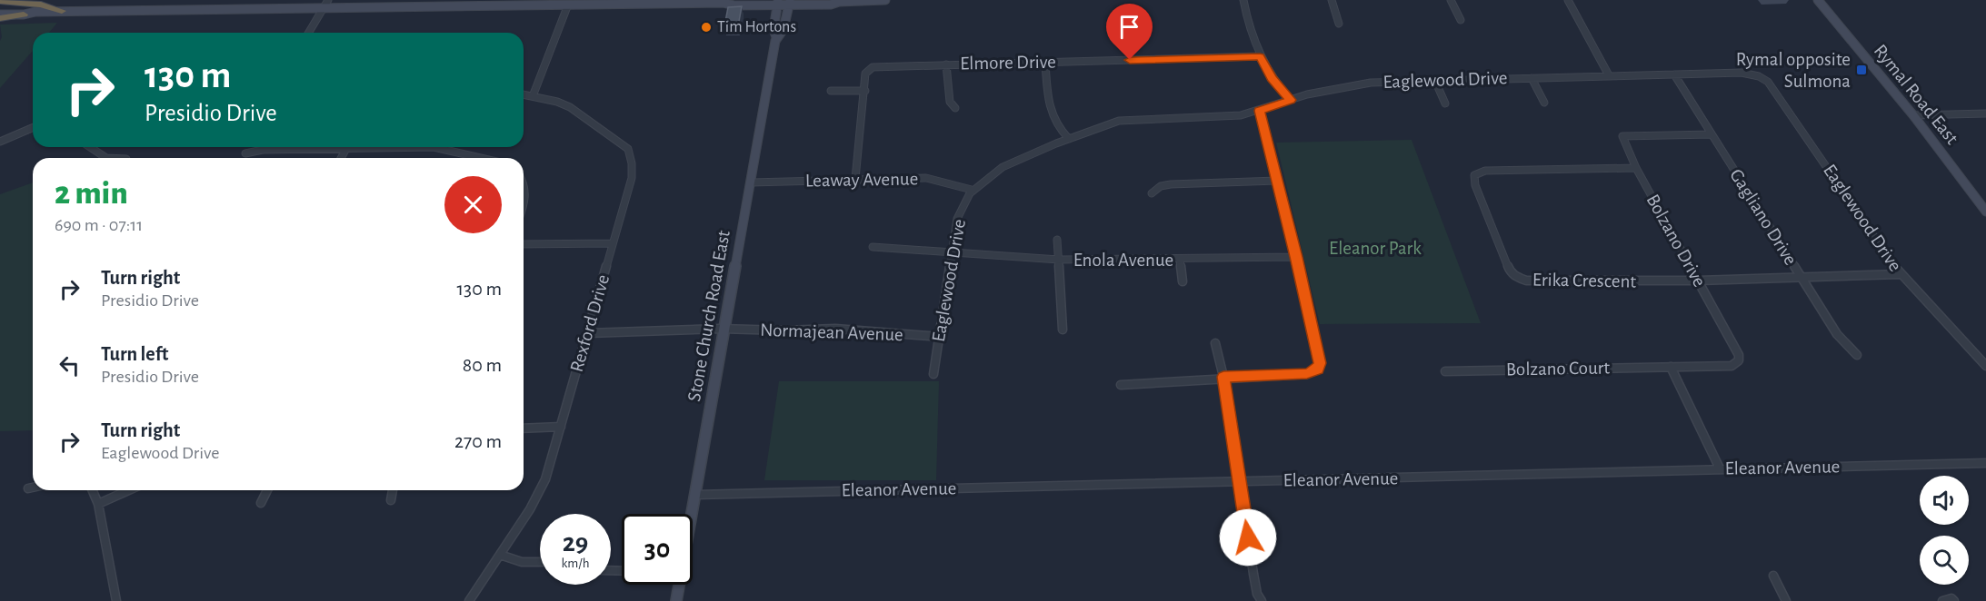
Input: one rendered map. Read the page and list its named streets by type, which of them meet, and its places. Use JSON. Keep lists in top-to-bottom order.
{
  "streets": {
    "main road": ["Rymal Road East", "Stone Church Road East"],
    "street": [
      "Elmore Drive",
      "Eaglewood Drive",
      "Leaway Avenue",
      "Gagliano Drive",
      "Bolzano Drive",
      "Enola Avenue",
      "Erika Crescent",
      "Rexford Drive",
      "Normajean Avenue",
      "Bolzano Court",
      "Eleanor Avenue"
    ]
  },
  "crossings": [
    ["Elmore Drive", "Leaway Avenue"],
    ["Eaglewood Drive", "Leaway Avenue"],
    ["Eaglewood Drive", "Gagliano Drive"],
    ["Eaglewood Drive", "Enola Avenue"],
    ["Eaglewood Drive", "Normajean Avenue"],
    ["Leaway Avenue", "Stone Church Road East"],
    ["Gagliano Drive", "Bolzano Drive"],
    ["Bolzano Drive", "Erika Crescent"],
    ["Bolzano Drive", "Bolzano Court"],
    ["Stone Church Road East", "Normajean Avenue"],
    ["Stone Church Road East", "Eleanor Avenue"],
    ["Rexford Drive", "Normajean Avenue"]
  ],
  "parks": ["Eleanor Park"],
  "places": {
    "other": ["Tim Hortons"],
    "transit": ["Rymal opposite Sulmona"]
  },
  "page": {
    "turn": ["130 m", "Presidio Drive"],
    "heading": ["2 min", "690 m · 07:11"],
    "list": [
      {
        "name": "Turn right",
        "note": "Presidio Drive",
        "value": "130 m"
      },
      {
        "name": "Turn left",
        "note": "Presidio Drive",
        "value": "80 m"
      },
      {
        "name": "Turn right",
        "note": "Eaglewood Drive",
        "value": "270 m"
      }
    ],
    "speed": "29 km/h",
    "limit": "30"
  }
}
